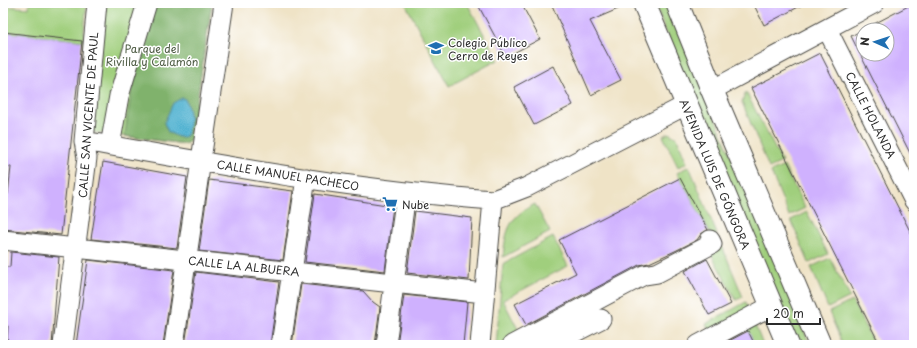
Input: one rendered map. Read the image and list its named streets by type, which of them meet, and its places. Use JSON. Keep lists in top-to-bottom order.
{
  "streets": {
    "main road": ["AVENIDA LUIS DE GÓNGORA"],
    "street": [
      "CALLE SAN VICENTE DE PAUL",
      "CALLE HOLANDA",
      "CALLE MANUEL PACHECO",
      "CALLE LA ALBUERA"
    ]
  },
  "crossings": [
    ["CALLE SAN VICENTE DE PAUL", "CALLE MANUEL PACHECO"],
    ["CALLE SAN VICENTE DE PAUL", "CALLE LA ALBUERA"]
  ],
  "parks": ["Parque del Rivilla y Calamón"],
  "places": {
    "school or university": ["Colegio Público Cerro de Reyes"],
    "supermarket": ["Nube"]
  },
  "scale_bar": "20 m",
  "north": "left"
}
